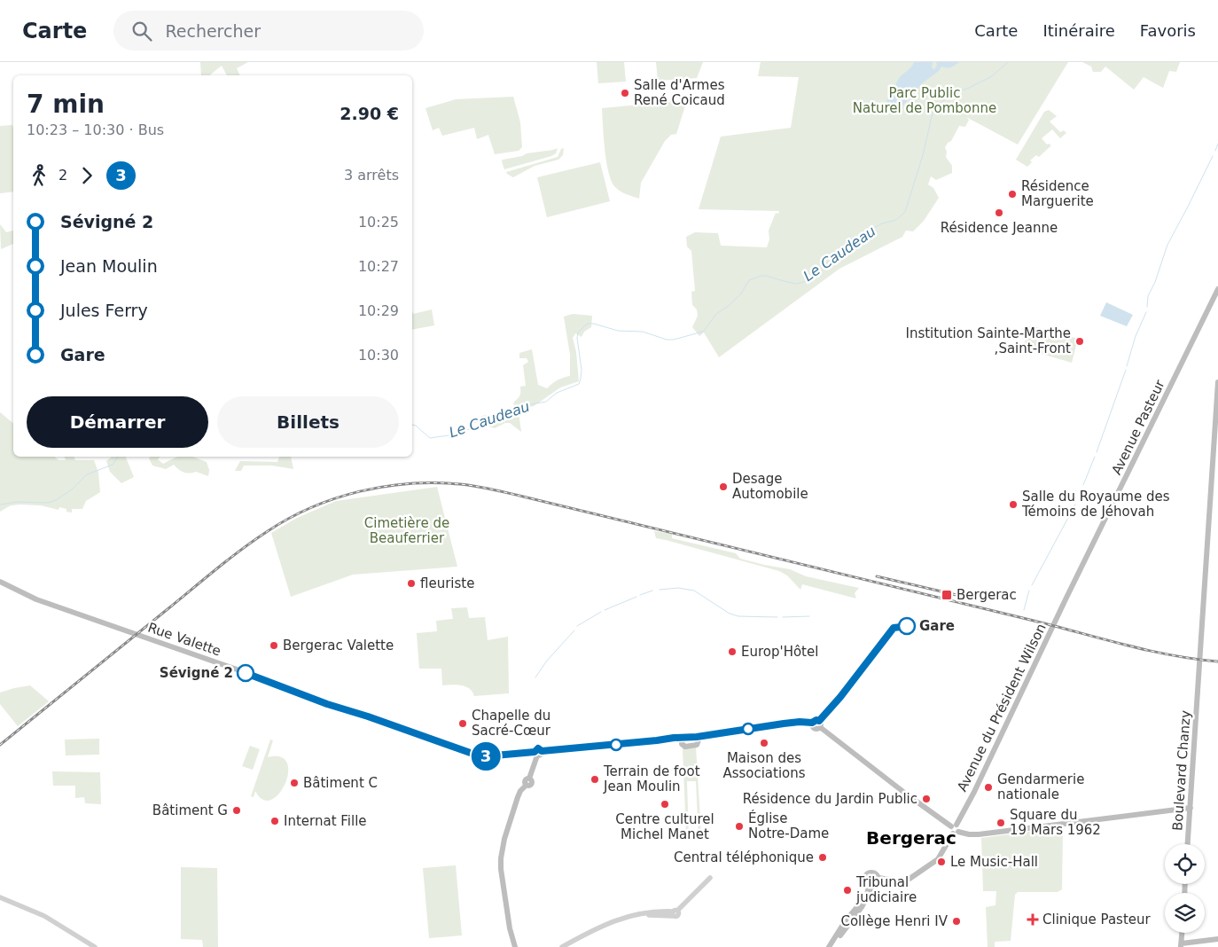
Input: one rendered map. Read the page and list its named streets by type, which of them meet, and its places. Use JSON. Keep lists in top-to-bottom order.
{
  "streets": {
    "main road": [
      "Avenue Pasteur",
      "Rue Valette",
      "Avenue du Président Wilson",
      "Boulevard Chanzy"
    ]
  },
  "crossings": [
    ["Avenue Pasteur", "Avenue du Président Wilson"]
  ],
  "districts": ["Bergerac"],
  "water": ["Le Caudeau"],
  "parks": ["Parc Public Naturel de Pombonne", "Cimetière de Beauferrier"],
  "places": {
    "other": [
      "Salle d'Armes René Coicaud",
      "Résidence Marguerite",
      "Résidence Jeanne",
      "Institution Sainte-Marthe ,Saint-Front",
      "Desage Automobile",
      "Salle du Royaume des Témoins de Jéhovah",
      "fleuriste",
      "Gare",
      "Bergerac Valette",
      "Europ'Hôtel",
      "Sévigné 2",
      "Chapelle du Sacré-Cœur",
      "Maison des Associations",
      "Terrain de foot Jean Moulin",
      "Bâtiment C",
      "Gendarmerie nationale",
      "Résidence du Jardin Public",
      "Centre culturel Michel Manet",
      "Bâtiment G",
      "Internat Fille",
      "Square du 19 Mars 1962",
      "Église Notre-Dame",
      "Central téléphonique",
      "Le Music-Hall",
      "Tribunal judiciaire",
      "Collège Henri IV"
    ],
    "transit": ["Bergerac"],
    "health": ["Clinique Pasteur"]
  },
  "lines": ["bus line 3"],
  "page": {
    "header": "Carte",
    "search": "Rechercher",
    "nav": ["Carte", "Itinéraire", "Favoris"],
    "on_map": "3",
    "heading": ["7 min", "10:23 – 10:30 · Bus", "2.90 €"],
    "legs": ["2", "3", "3 arrêts"],
    "list": [
      {
        "name": "Sévigné 2",
        "value": "10:25"
      },
      {
        "name": "Jean Moulin",
        "value": "10:27"
      },
      {
        "name": "Jules Ferry",
        "value": "10:29"
      },
      {
        "name": "Gare",
        "value": "10:30"
      }
    ],
    "buttons": ["Démarrer", "Billets"]
  }
}
